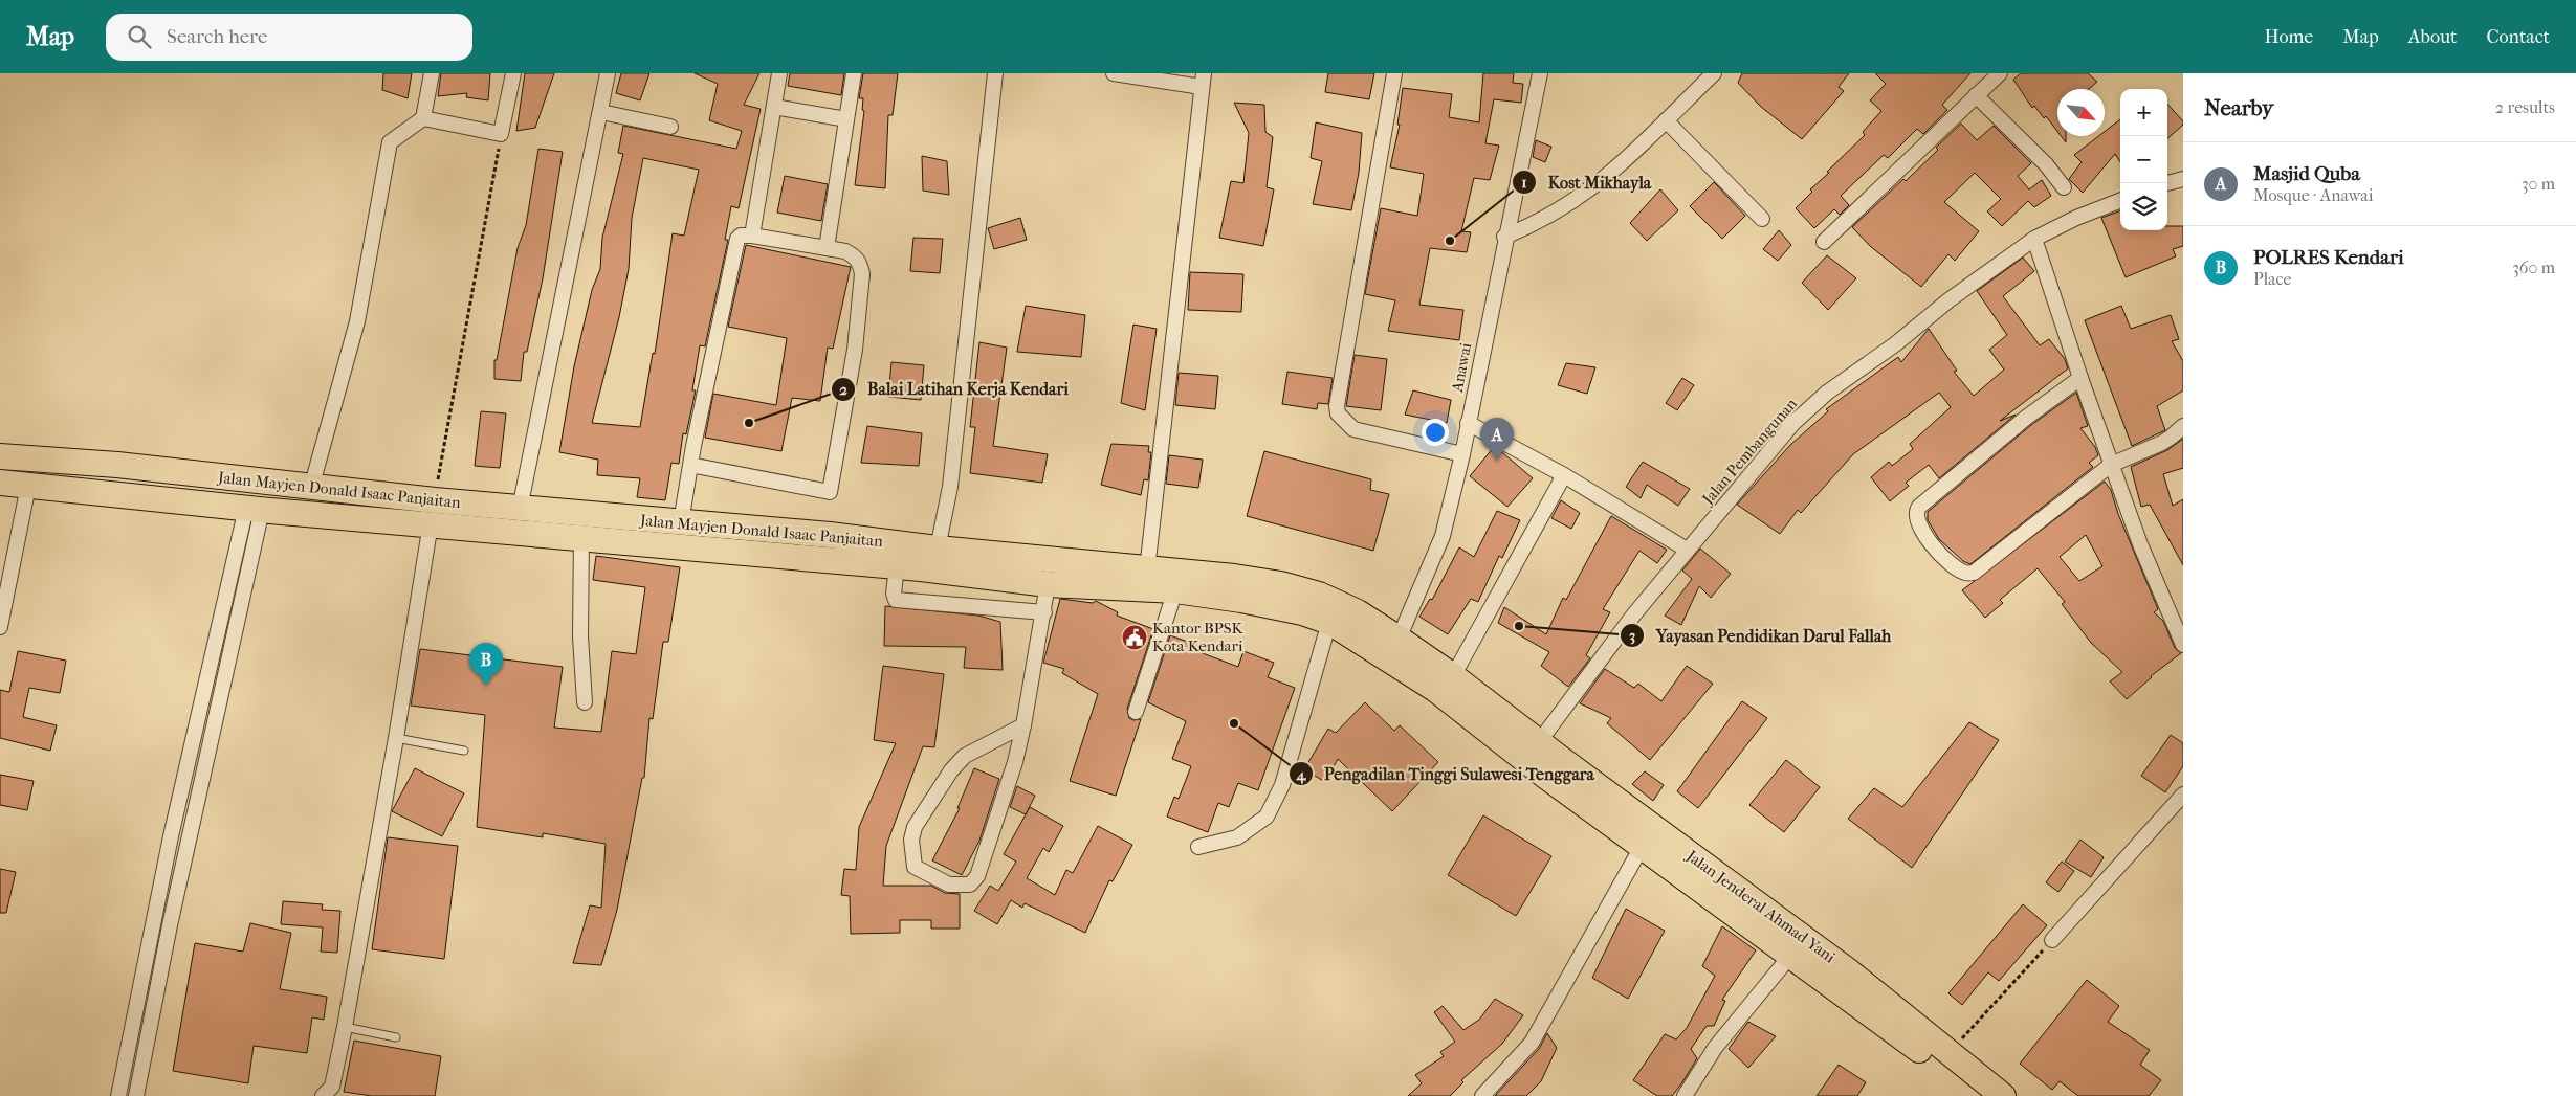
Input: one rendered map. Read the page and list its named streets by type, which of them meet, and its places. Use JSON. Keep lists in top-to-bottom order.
{
  "streets": {
    "highway": ["Jalan Mayjen Donald Isaac Panjaitan", "Jalan Jenderal Ahmad Yani"],
    "street": ["Anawai", "Jalan Pembangunan"]
  },
  "crossings": [
    ["Anawai", "Jalan Mayjen Donald Isaac Panjaitan"],
    ["Jalan Pembangunan", "Jalan Jenderal Ahmad Yani"]
  ],
  "places": {
    "other": [
      "Kost Mikhayla",
      "Balai Latihan Kerja Kendari",
      "Yayasan Pendidikan Darul Fallah",
      "Pengadilan Tinggi Sulawesi Tenggara"
    ],
    "public building": ["Kantor BPSK Kota Kendari"]
  },
  "north": "bottom right",
  "page": {
    "header": "Map",
    "search": "Search here",
    "nav": [
      "Home",
      "Map",
      "About",
      "Contact"
    ],
    "heading": ["Nearby", "2 results"],
    "map_buttons": ["+", "−"],
    "list": [
      {
        "mark": "A",
        "name": "Masjid Quba",
        "note": "Mosque · Anawai",
        "value": "30 m"
      },
      {
        "mark": "B",
        "name": "POLRES Kendari",
        "note": "Place",
        "value": "360 m"
      }
    ],
    "pins": ["A", "B"]
  }
}
